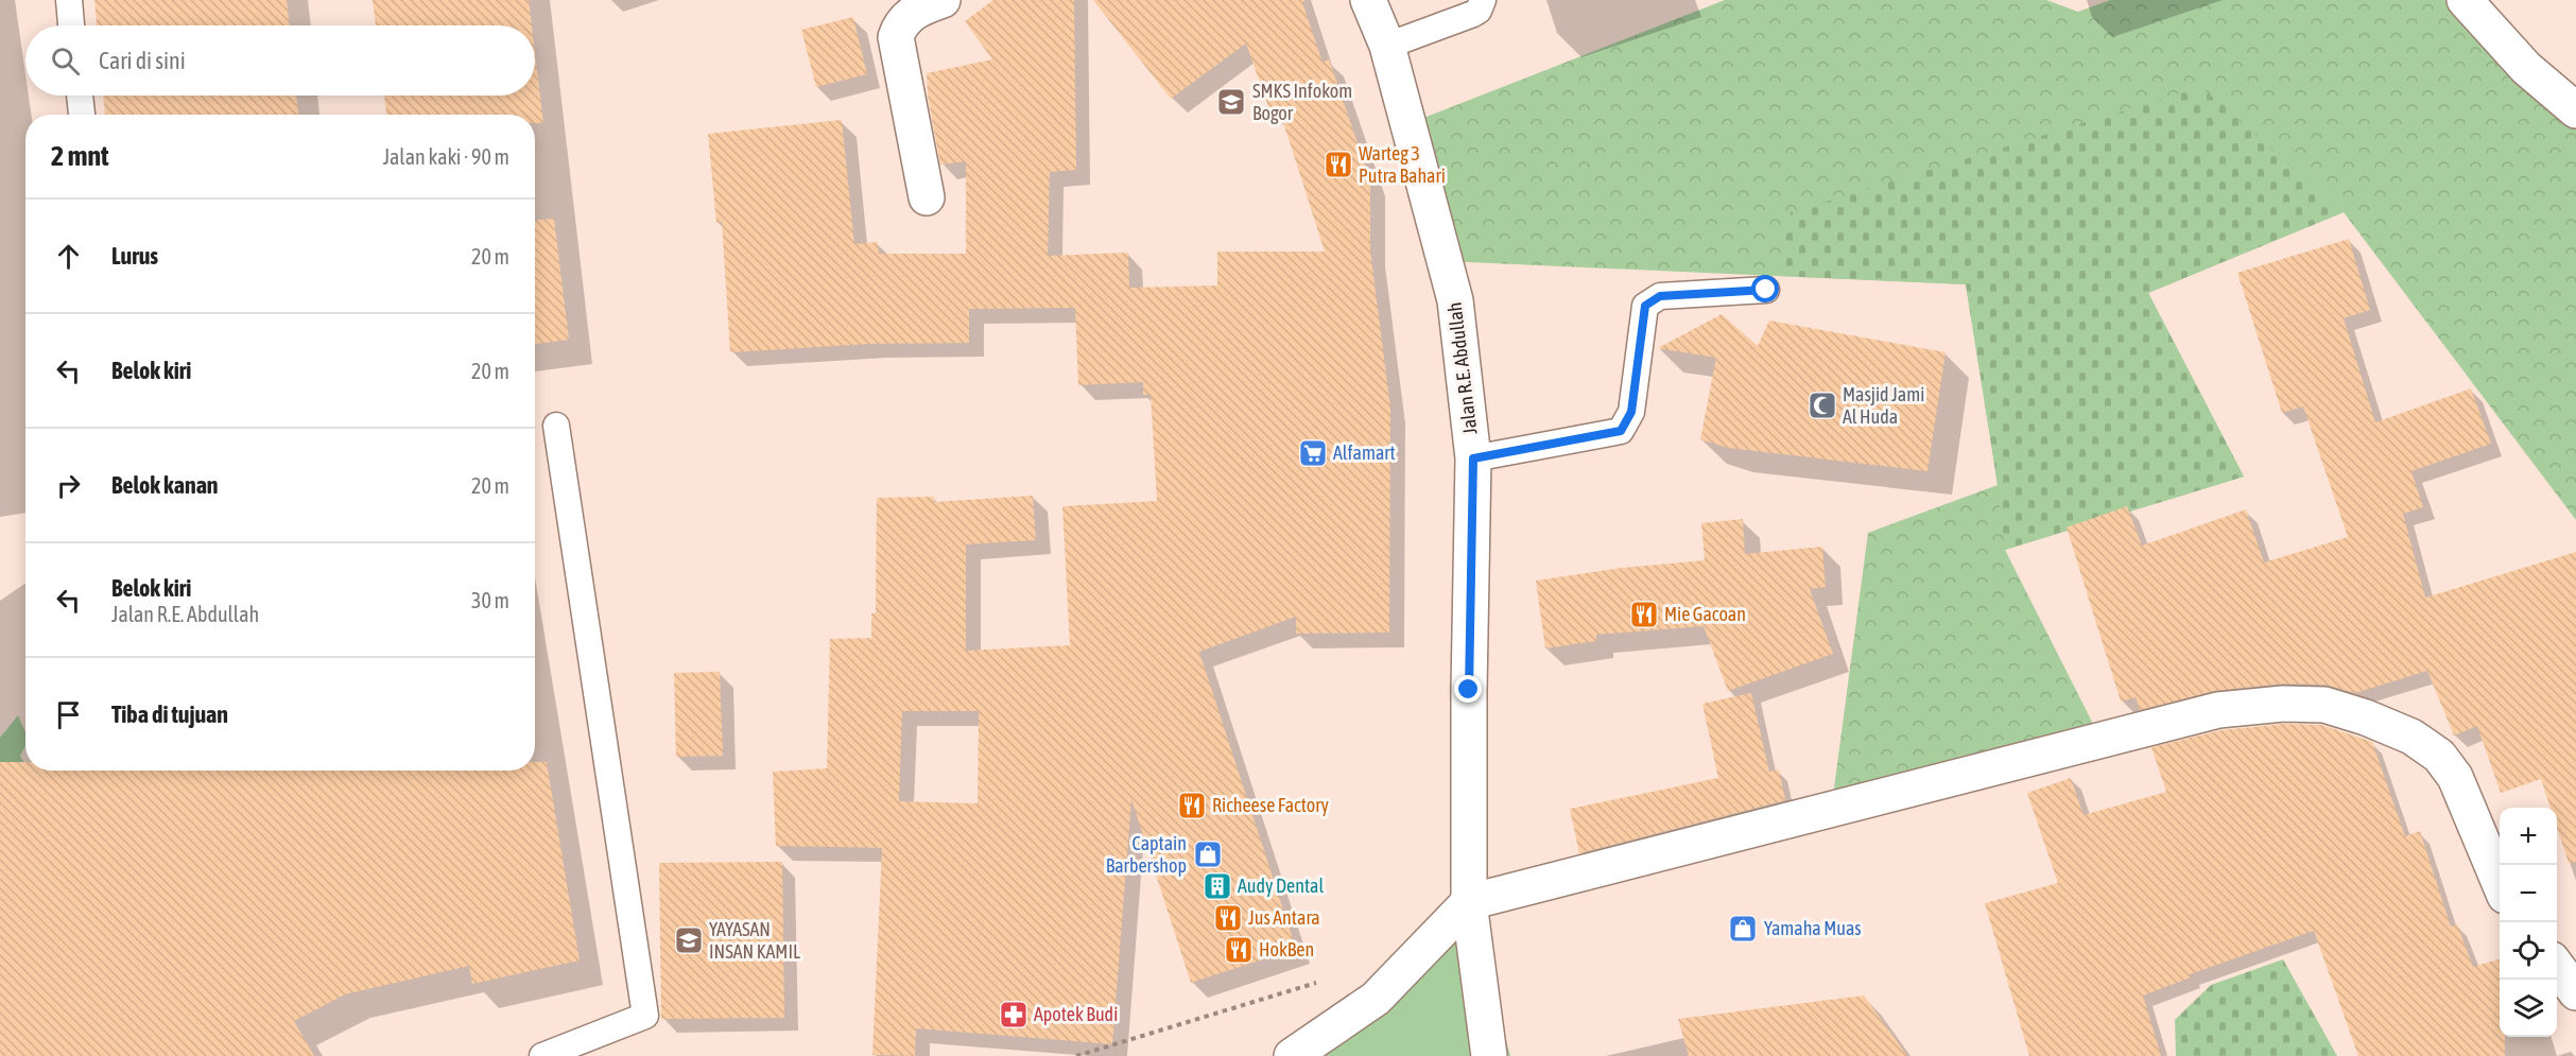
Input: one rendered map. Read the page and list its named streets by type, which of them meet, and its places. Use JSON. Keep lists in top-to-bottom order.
{
  "streets": {
    "street": ["Jalan R.E. Abdullah"]
  },
  "places": {
    "school or university": ["SMKS Infokom Bogor", "YAYASAN INSAN KAMIL"],
    "restaurant": [
      "Warteg 3 Putra Bahari",
      "Mie Gacoan",
      "Richeese Factory",
      "Jus Antara",
      "HokBen"
    ],
    "mosque": ["Masjid Jami Al Huda"],
    "supermarket": ["Alfamart"],
    "shop": ["Captain Barbershop", "Yamaha Muas"],
    "building": ["Audy Dental"],
    "pharmacy": ["Apotek Budi"]
  },
  "page": {
    "search": "Cari di sini",
    "heading": ["2 mnt", "Jalan kaki · 90 m"],
    "list": [
      ["Lurus", "20 m"],
      ["Belok kiri", "20 m"],
      ["Belok kanan", "20 m"],
      ["Belok kiri", "Jalan R.E. Abdullah", "30 m"],
      "Tiba di tujuan"
    ],
    "map_buttons": ["+", "−"]
  }
}
